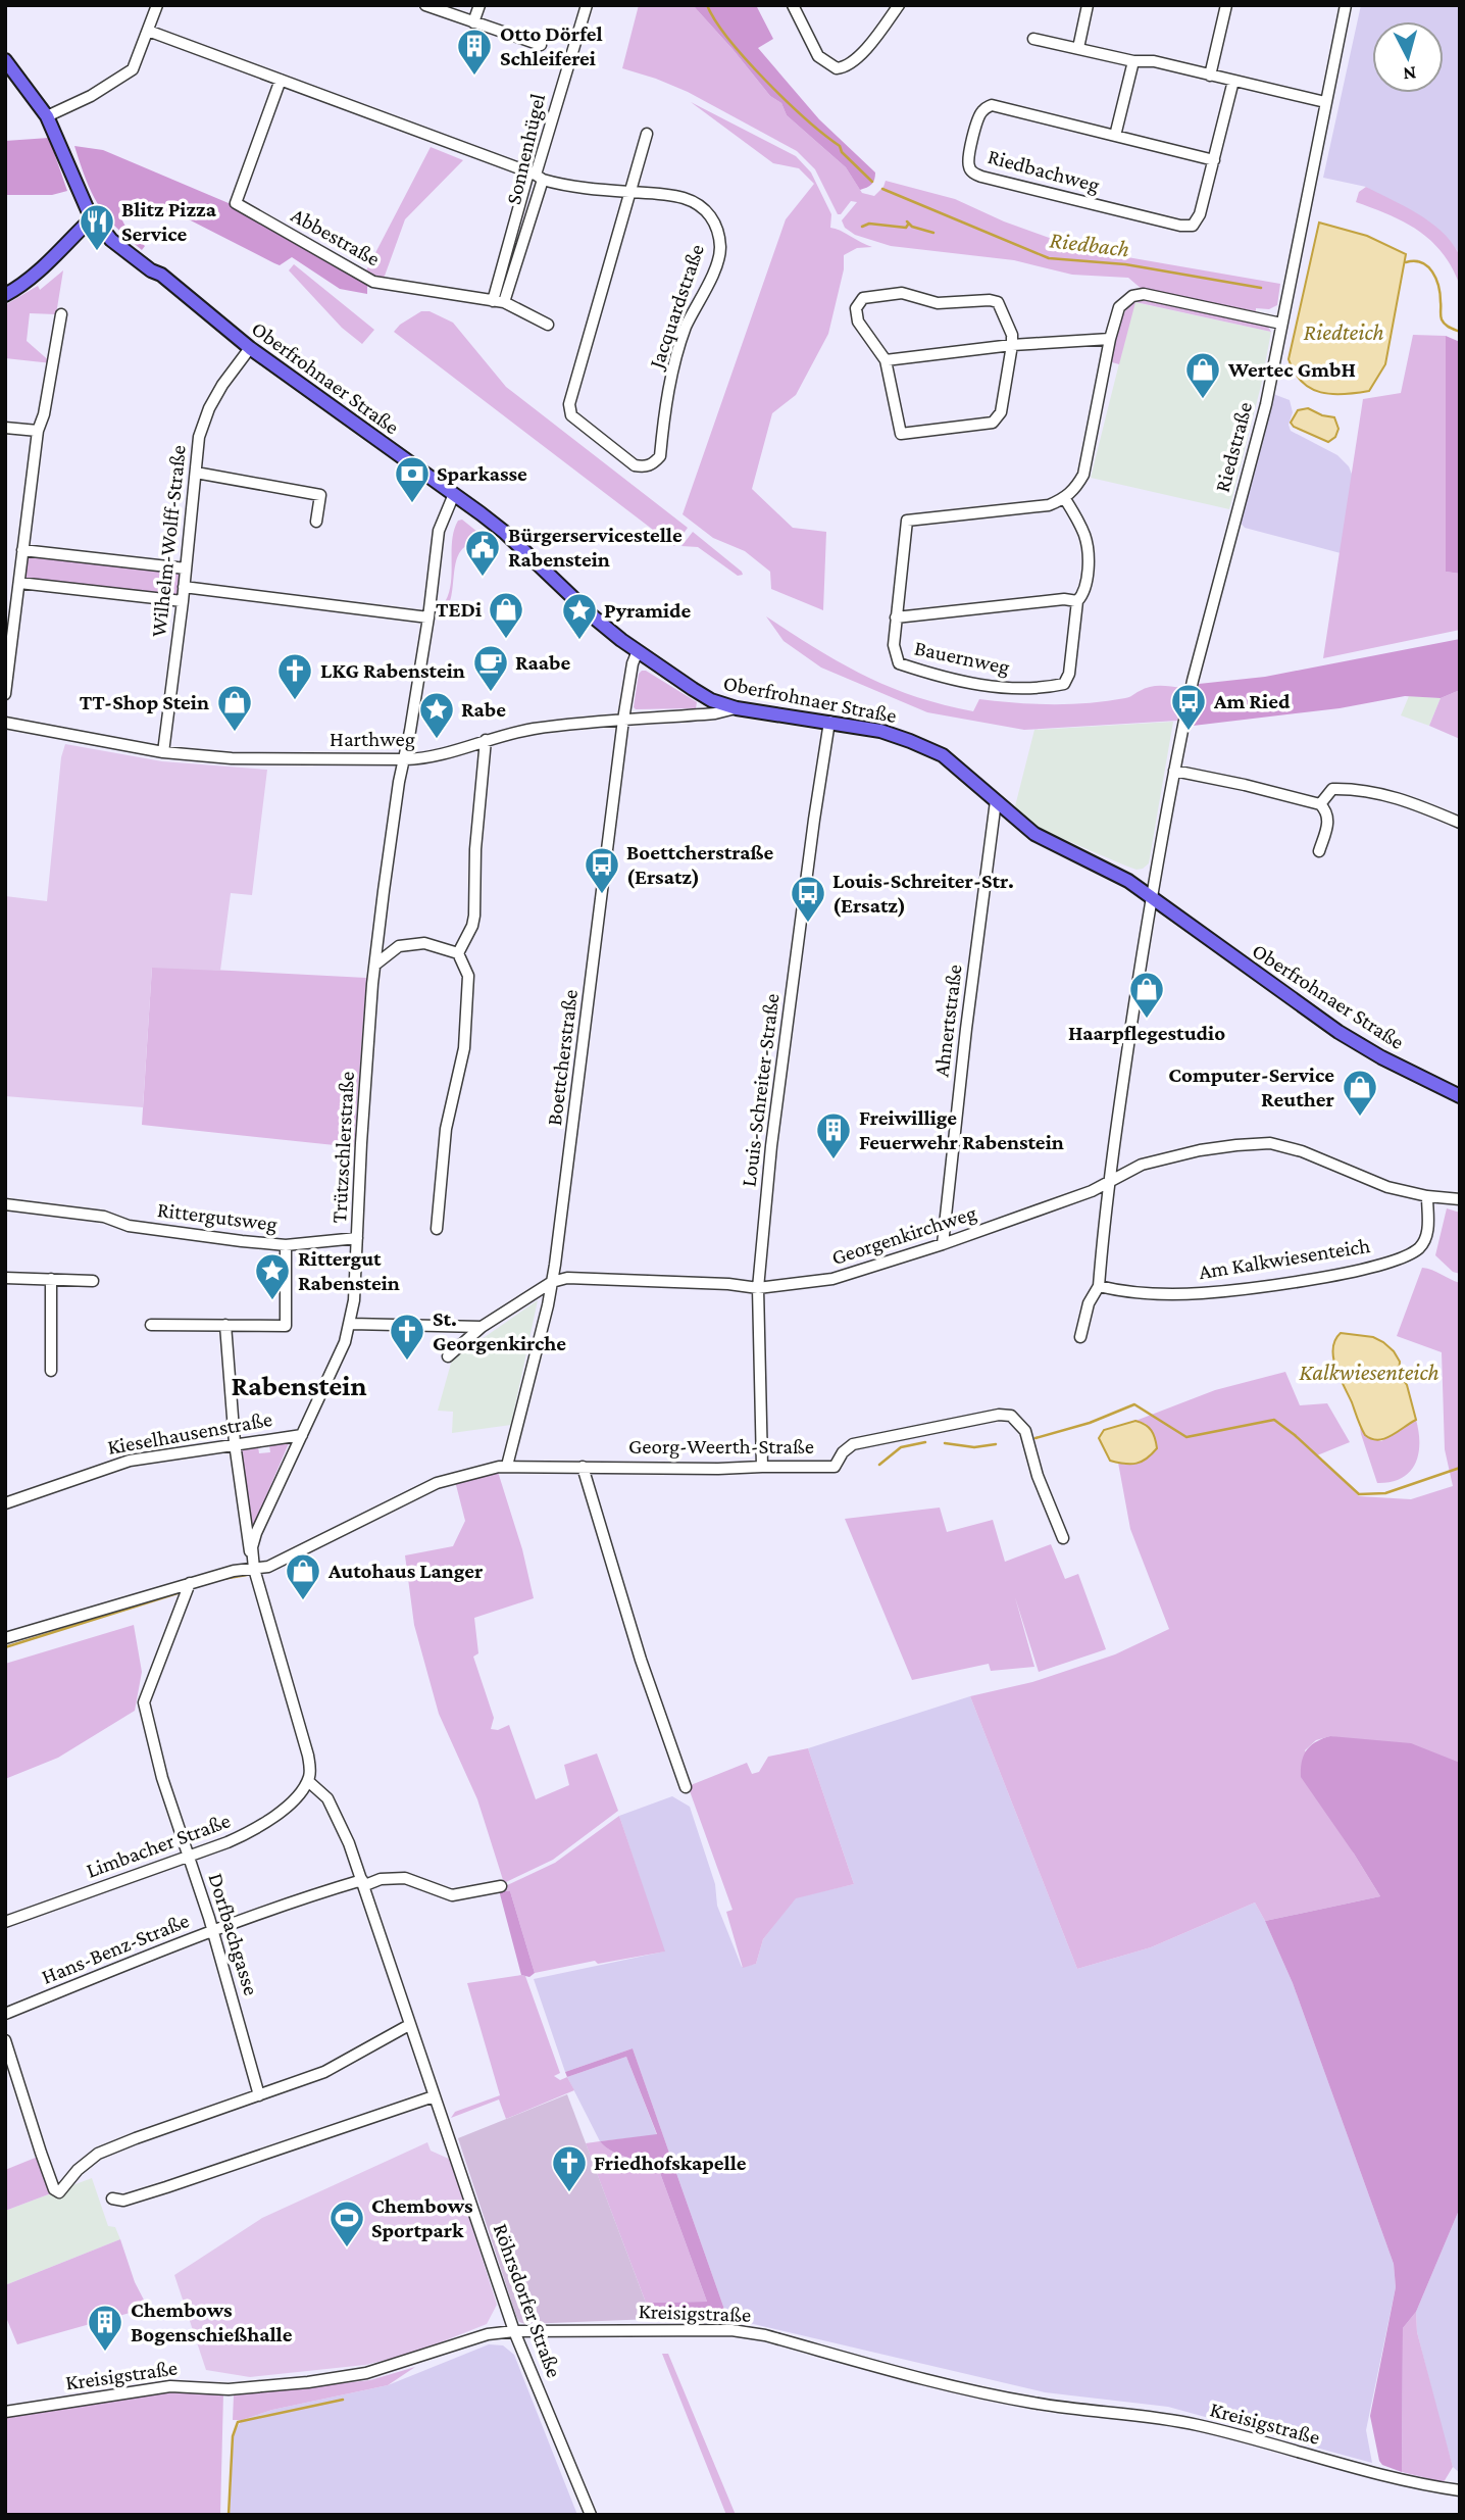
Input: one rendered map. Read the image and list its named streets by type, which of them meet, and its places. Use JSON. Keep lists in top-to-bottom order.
{
  "streets": {
    "main road": ["Oberfrohnaer Straße"],
    "street": [
      "Sonnenhügel",
      "Riedbachweg",
      "Abbestraße",
      "Jacquardstraße",
      "Riedstraße",
      "Wilhelm-Wolff-Straße",
      "Bauernweg",
      "Harthweg",
      "Ahnertstraße",
      "Boettcherstraße",
      "Louis-Schreiter-Straße",
      "Trützschlerstraße",
      "Rittergutsweg",
      "Georgenkirchweg",
      "Am Kalkwiesenteich",
      "Kieselhausenstraße",
      "Georg-Weerth-Straße",
      "Limbacher Straße",
      "Dorfbachgasse",
      "Hans-Benz-Straße",
      "Röhrsdorfer Straße",
      "Kreisigstraße"
    ]
  },
  "crossings": [
    ["Sonnenhügel", "Abbestraße"],
    ["Sonnenhügel", "Jacquardstraße"],
    ["Abbestraße", "Jacquardstraße"],
    ["Oberfrohnaer Straße", "Riedstraße"],
    ["Oberfrohnaer Straße", "Wilhelm-Wolff-Straße"],
    ["Oberfrohnaer Straße", "Harthweg"],
    ["Oberfrohnaer Straße", "Ahnertstraße"],
    ["Oberfrohnaer Straße", "Boettcherstraße"],
    ["Oberfrohnaer Straße", "Louis-Schreiter-Straße"],
    ["Oberfrohnaer Straße", "Trützschlerstraße"],
    ["Riedstraße", "Georgenkirchweg"],
    ["Wilhelm-Wolff-Straße", "Harthweg"],
    ["Harthweg", "Boettcherstraße"],
    ["Harthweg", "Trützschlerstraße"],
    ["Ahnertstraße", "Georgenkirchweg"],
    ["Boettcherstraße", "Georgenkirchweg"],
    ["Boettcherstraße", "Georg-Weerth-Straße"],
    ["Louis-Schreiter-Straße", "Georgenkirchweg"],
    ["Louis-Schreiter-Straße", "Georg-Weerth-Straße"],
    ["Trützschlerstraße", "Kieselhausenstraße"],
    ["Trützschlerstraße", "Georg-Weerth-Straße"],
    ["Trützschlerstraße", "Limbacher Straße"],
    ["Trützschlerstraße", "Röhrsdorfer Straße"],
    ["Georgenkirchweg", "Am Kalkwiesenteich"],
    ["Georg-Weerth-Straße", "Dorfbachgasse"],
    ["Limbacher Straße", "Dorfbachgasse"],
    ["Limbacher Straße", "Röhrsdorfer Straße"],
    ["Dorfbachgasse", "Hans-Benz-Straße"],
    ["Hans-Benz-Straße", "Röhrsdorfer Straße"],
    ["Röhrsdorfer Straße", "Kreisigstraße"]
  ],
  "districts": ["Rabenstein"],
  "water": ["Riedbach", "Riedteich", "Kalkwiesenteich"],
  "places": {
    "building": ["Otto Dörfel Schleiferei", "Freiwillige Feuerwehr Rabenstein", "Chembows Bogenschießhalle"],
    "restaurant": ["Blitz Pizza Service"],
    "shop": [
      "Wertec GmbH",
      "TEDi",
      "TT-Shop Stein",
      "Haarpflegestudio",
      "Computer-Service Reuther",
      "Autohaus Langer"
    ],
    "bank": ["Sparkasse"],
    "public building": ["Bürgerservicestelle Rabenstein"],
    "place": ["Pyramide", "Rabe", "Rittergut Rabenstein"],
    "cafe": ["Raabe"],
    "church": ["LKG Rabenstein", "St. Georgenkirche", "Friedhofskapelle"],
    "bus stop": ["Am Ried", "Boettcherstraße (Ersatz)", "Louis-Schreiter-Str. (Ersatz)"],
    "sports": ["Chembows Sportpark"]
  },
  "north": "bottom"
}
